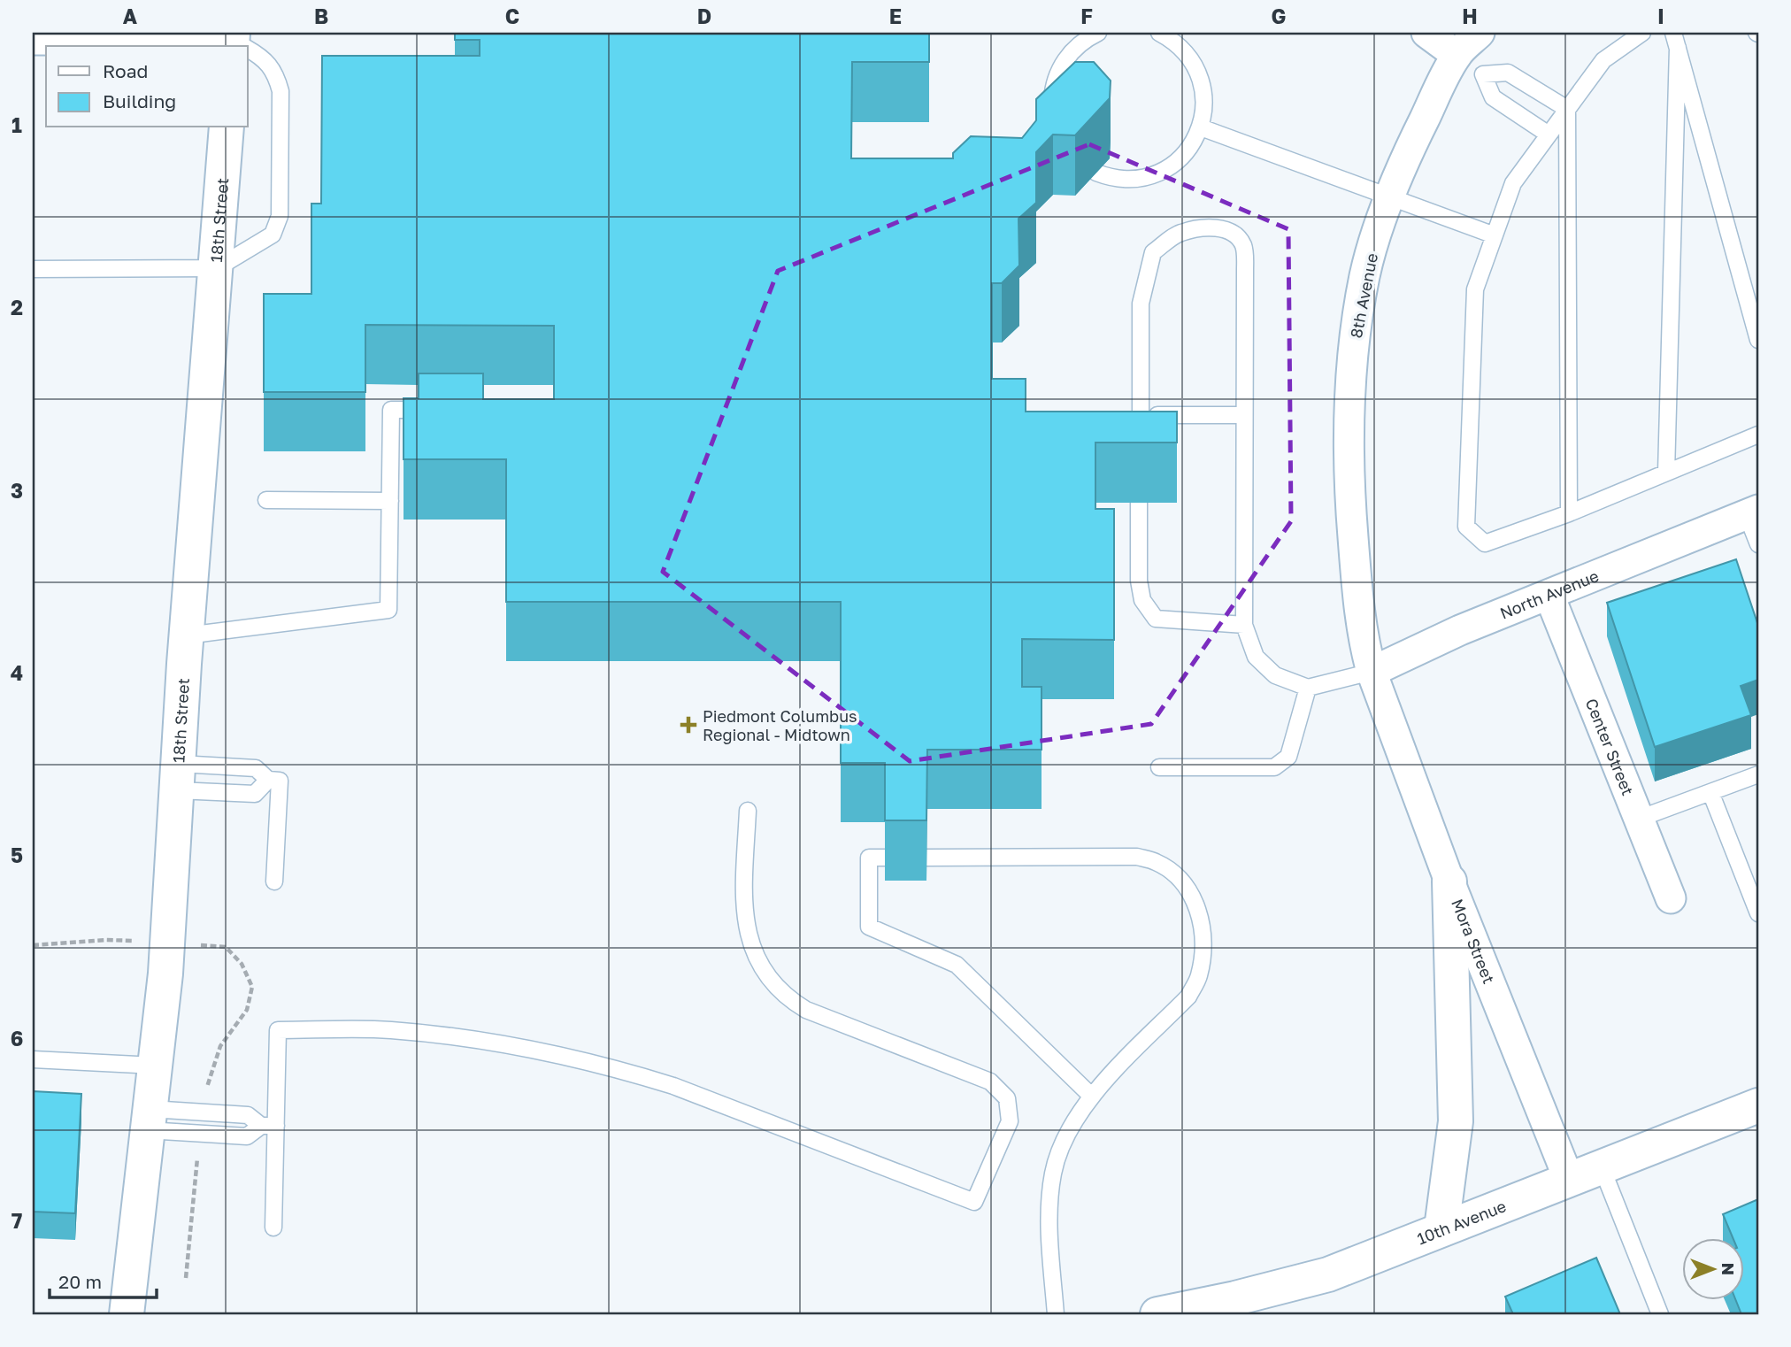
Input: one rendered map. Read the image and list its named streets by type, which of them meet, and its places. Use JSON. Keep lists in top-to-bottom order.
{
  "streets": {
    "street": [
      "18th Street",
      "8th Avenue",
      "North Avenue",
      "Center Street",
      "Mora Street",
      "10th Avenue"
    ]
  },
  "crossings": [
    ["8th Avenue", "North Avenue"],
    ["8th Avenue", "Mora Street"],
    ["North Avenue", "Center Street"],
    ["North Avenue", "Mora Street"],
    ["Mora Street", "10th Avenue"]
  ],
  "places": {
    "health": ["Piedmont Columbus Regional - Midtown"]
  },
  "legend": ["Road", "Building"],
  "scale_bar": "20 m",
  "north": "right",
  "grid": {
    "columns": [
      "A",
      "B",
      "C",
      "D",
      "E",
      "F",
      "G",
      "H",
      "I"
    ],
    "rows": [
      "1",
      "2",
      "3",
      "4",
      "5",
      "6",
      "7"
    ]
  }
}
